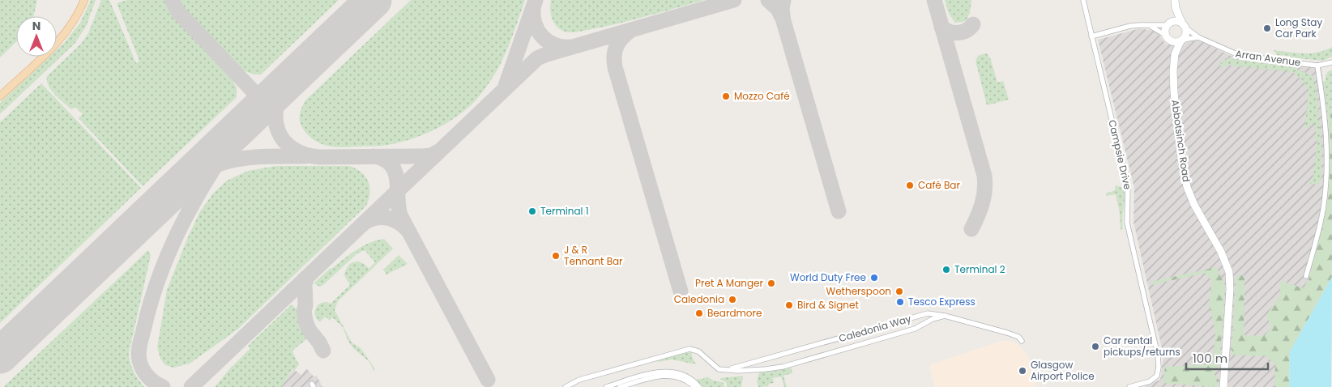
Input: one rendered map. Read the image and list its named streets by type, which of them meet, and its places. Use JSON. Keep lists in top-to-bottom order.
{
  "streets": {
    "street": [
      "Arran Avenue",
      "Abbotsinch Road",
      "Campsie Drive",
      "Caledonia Way"
    ]
  },
  "crossings": [
    ["Arran Avenue", "Abbotsinch Road"]
  ],
  "places": [
    "Long Stay Car Park",
    "Mozzo Café",
    "Café Bar",
    "Terminal 1",
    "J & R Tennant Bar",
    "Terminal 2",
    "World Duty Free",
    "Pret A Manger",
    "Wetherspoon",
    "Caledonia",
    "Tesco Express",
    "Bird & Signet",
    "Beardmore",
    "Car rental pickups/returns",
    "Glasgow Airport Police"
  ],
  "scale_bar": "100 m",
  "north": "top"
}
